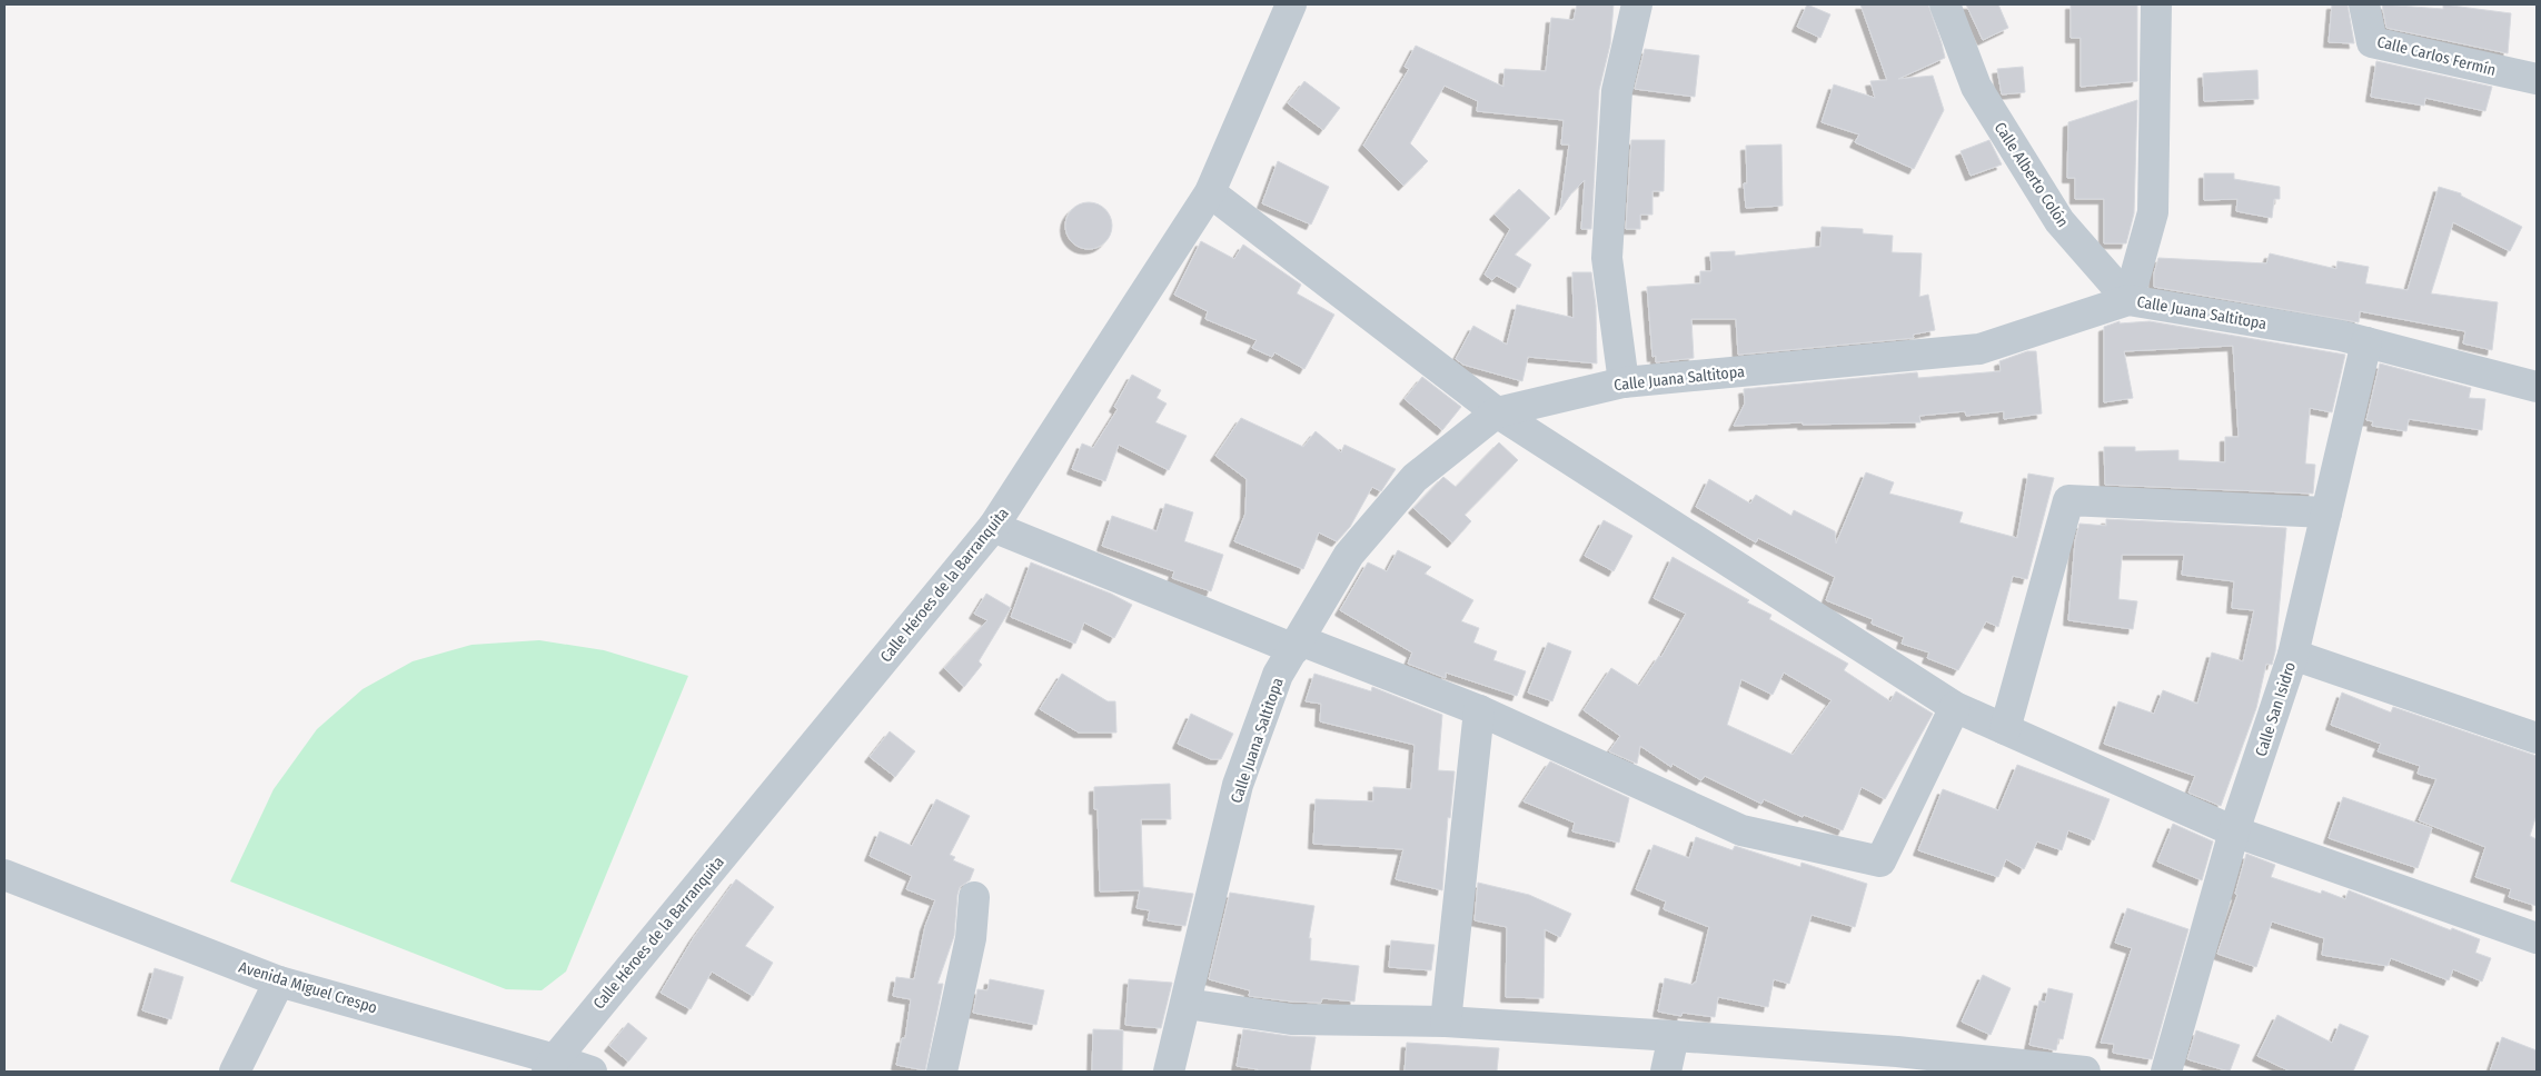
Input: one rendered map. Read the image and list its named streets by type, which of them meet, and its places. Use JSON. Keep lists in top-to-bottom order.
{
  "streets": {
    "street": [
      "Calle Carlos Fermín",
      "Calle Alberto Colón",
      "Calle Juana Saltitopa",
      "Calle Héroes de la Barranquita",
      "Calle San Isidro",
      "Avenida Miguel Crespo"
    ]
  },
  "crossings": [
    ["Calle Alberto Colón", "Calle Juana Saltitopa"],
    ["Calle Juana Saltitopa", "Calle San Isidro"],
    ["Calle Héroes de la Barranquita", "Avenida Miguel Crespo"]
  ]
}
